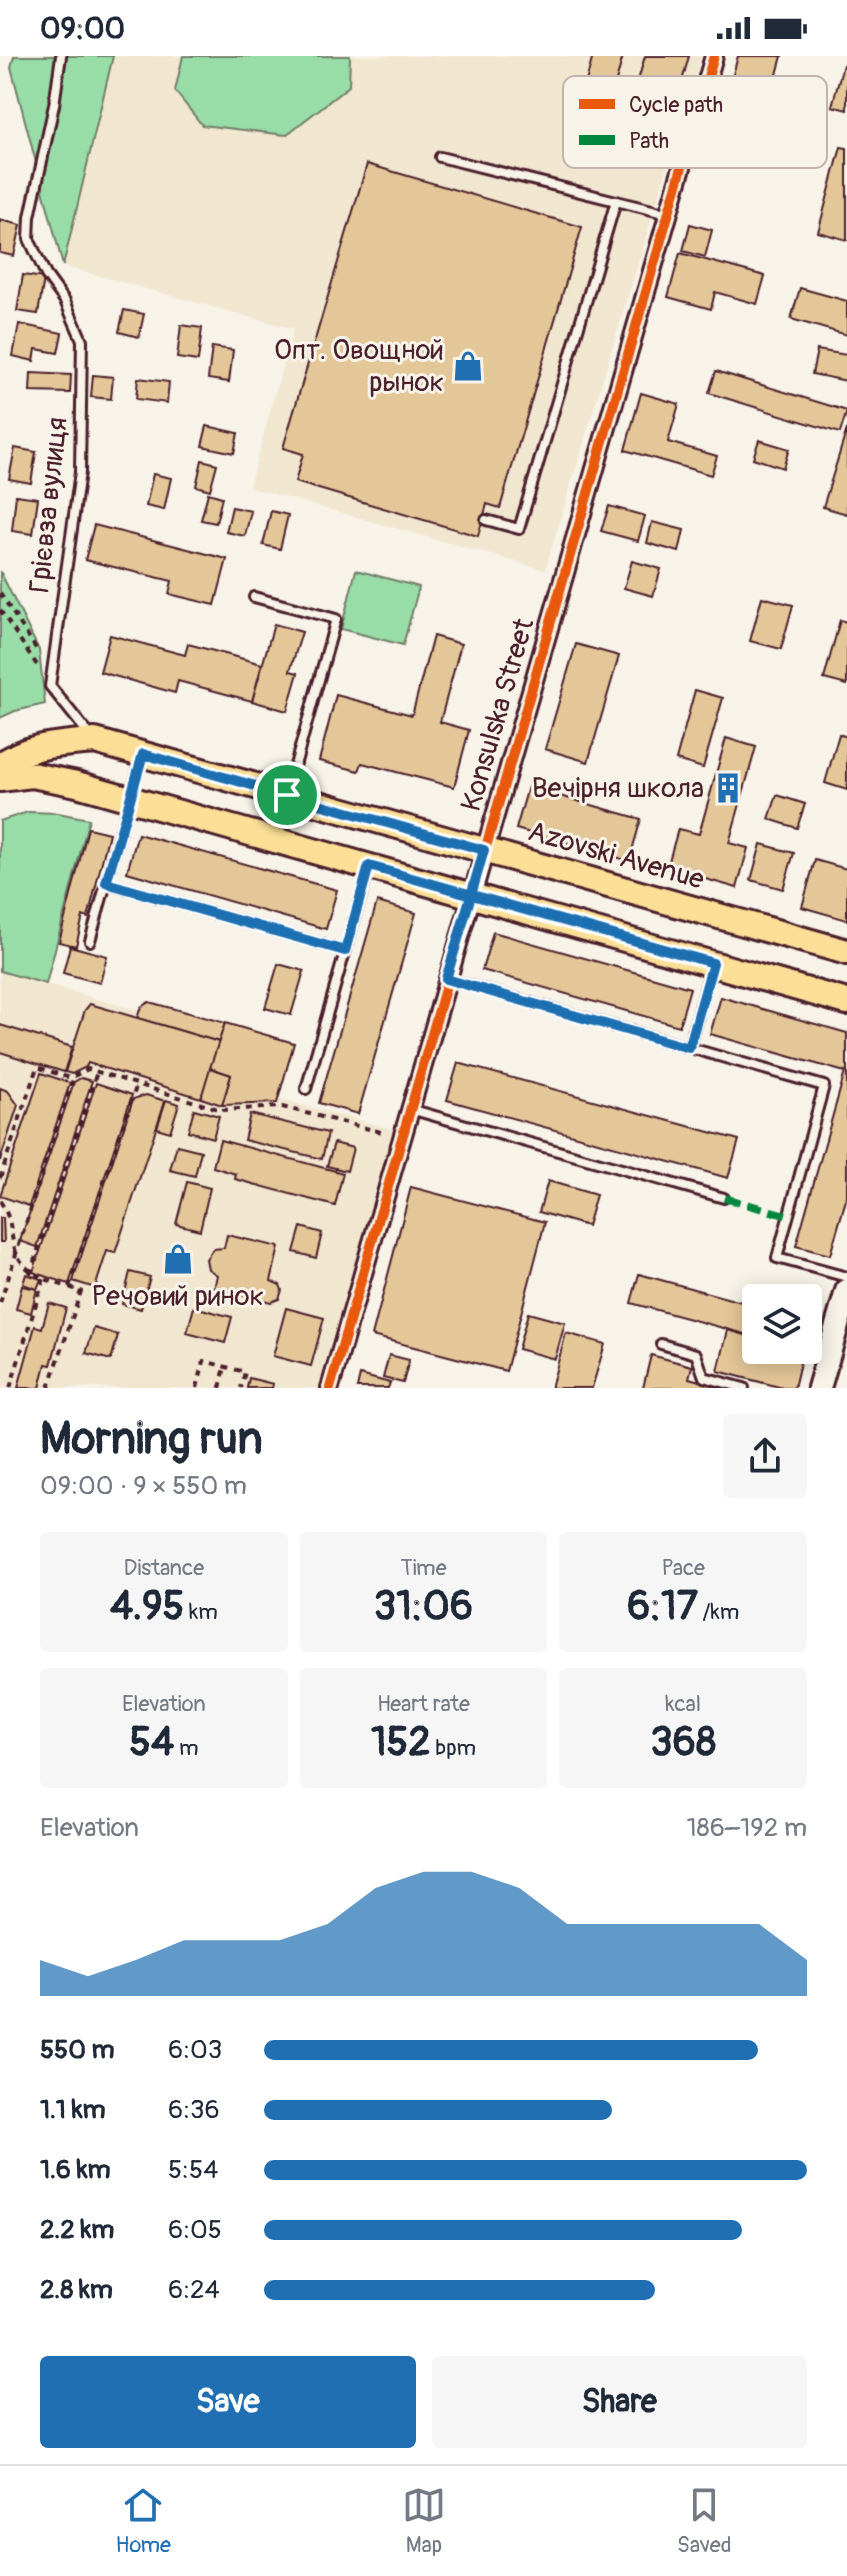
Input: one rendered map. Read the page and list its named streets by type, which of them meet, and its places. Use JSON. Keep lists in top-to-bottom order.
{
  "streets": {
    "main road": ["Azovski Avenue"],
    "street": ["Konsulska Street"],
    "lane": ["Грієвза вулиця"]
  },
  "crossings": [
    ["Konsulska Street", "Azovski Avenue"]
  ],
  "places": {
    "shop": ["Опт. Овощной рынок", "Речовий ринок"],
    "building": ["Вечірня школа"]
  },
  "legend": ["Cycle path", "Path"],
  "page": {
    "status": "09:00",
    "heading": ["Morning run", "09:00 · 9 × 550 m"],
    "stats": [
      ["Distance", "4.95 km"],
      ["Time", "31:06"],
      ["Pace", "6:17 /km"],
      ["Elevation", "54 m"],
      ["Heart rate", "152 bpm"],
      ["kcal", "368"]
    ],
    "chart": ["Elevation", "186–192 m"],
    "list": [
      {
        "name": "550 m",
        "note": "6:03"
      },
      {
        "name": "1.1 km",
        "note": "6:36"
      },
      {
        "name": "1.6 km",
        "note": "5:54"
      },
      {
        "name": "2.2 km",
        "note": "6:05"
      },
      {
        "name": "2.8 km",
        "note": "6:24"
      }
    ],
    "buttons": ["Save", "Share"],
    "tabs": ["Home", "Map", "Saved"]
  }
}
